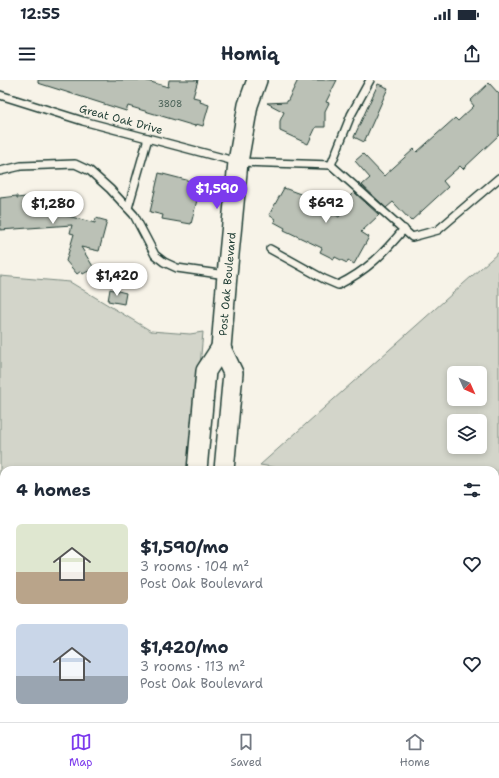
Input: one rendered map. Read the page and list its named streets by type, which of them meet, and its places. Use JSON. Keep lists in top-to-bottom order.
{
  "streets": {
    "street": ["Post Oak Boulevard"],
    "lane": ["Great Oak Drive"]
  },
  "crossings": [
    ["Great Oak Drive", "Post Oak Boulevard"]
  ],
  "house_numbers": ["3808"],
  "north": "bottom right",
  "page": {
    "status": "12:55",
    "header": "Homiq",
    "price": [
      "$1,590",
      "$692",
      "$1,280",
      "$1,420"
    ],
    "heading": "4 homes",
    "list": [
      {
        "name": "$1,590/mo",
        "note": "3 rooms · 104 m² · Post Oak Boulevard"
      },
      {
        "name": "$1,420/mo",
        "note": "3 rooms · 113 m² · Post Oak Boulevard"
      }
    ],
    "tabs": ["Map", "Saved", "Home"]
  }
}
